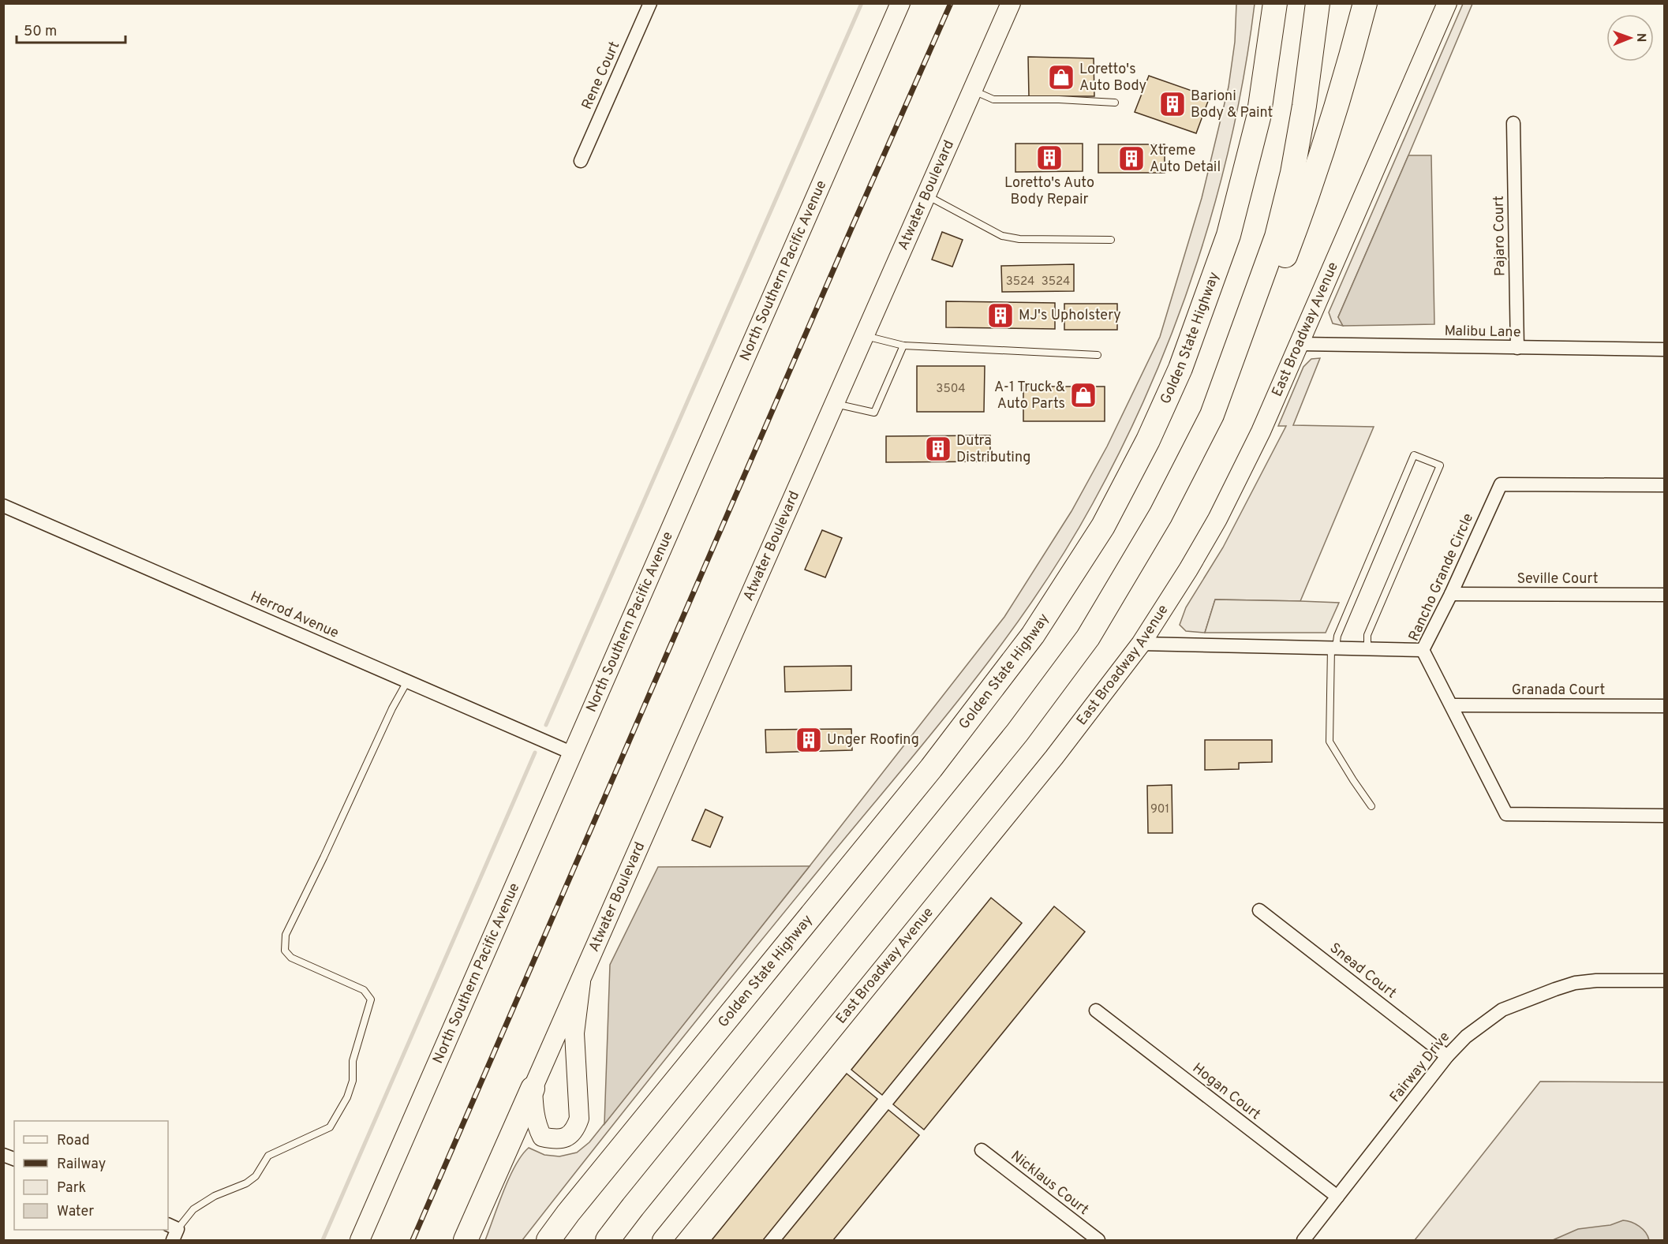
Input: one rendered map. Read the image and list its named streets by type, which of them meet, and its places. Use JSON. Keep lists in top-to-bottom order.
{
  "streets": {
    "highway": ["Golden State Highway"],
    "main road": ["Atwater Boulevard", "North Southern Pacific Avenue", "East Broadway Avenue"],
    "street": [
      "Rene Court",
      "Pajaro Court",
      "Malibu Lane",
      "Rancho Grande Circle",
      "Seville Court",
      "Herrod Avenue",
      "Granada Court",
      "Snead Court",
      "Fairway Drive",
      "Hogan Court",
      "Nicklaus Court"
    ]
  },
  "crossings": [
    ["Pajaro Court", "Malibu Lane"],
    ["North Southern Pacific Avenue", "Herrod Avenue"],
    ["East Broadway Avenue", "Malibu Lane"],
    ["Rancho Grande Circle", "Seville Court"],
    ["Rancho Grande Circle", "Granada Court"],
    ["Snead Court", "Fairway Drive"],
    ["Fairway Drive", "Hogan Court"]
  ],
  "places": {
    "shop": ["Loretto's Auto Body", "A-1 Truck & Auto Parts"],
    "building": [
      "Barioni Body & Paint",
      "Loretto's Auto Body Repair",
      "Xtreme Auto Detail",
      "MJ's Upholstery",
      "Dutra Distributing",
      "Unger Roofing"
    ]
  },
  "house_numbers": [
    "3524",
    "3524",
    "3504",
    "901"
  ],
  "legend": [
    "Road",
    "Railway",
    "Park",
    "Water"
  ],
  "scale_bar": "50 m",
  "north": "right"
}
